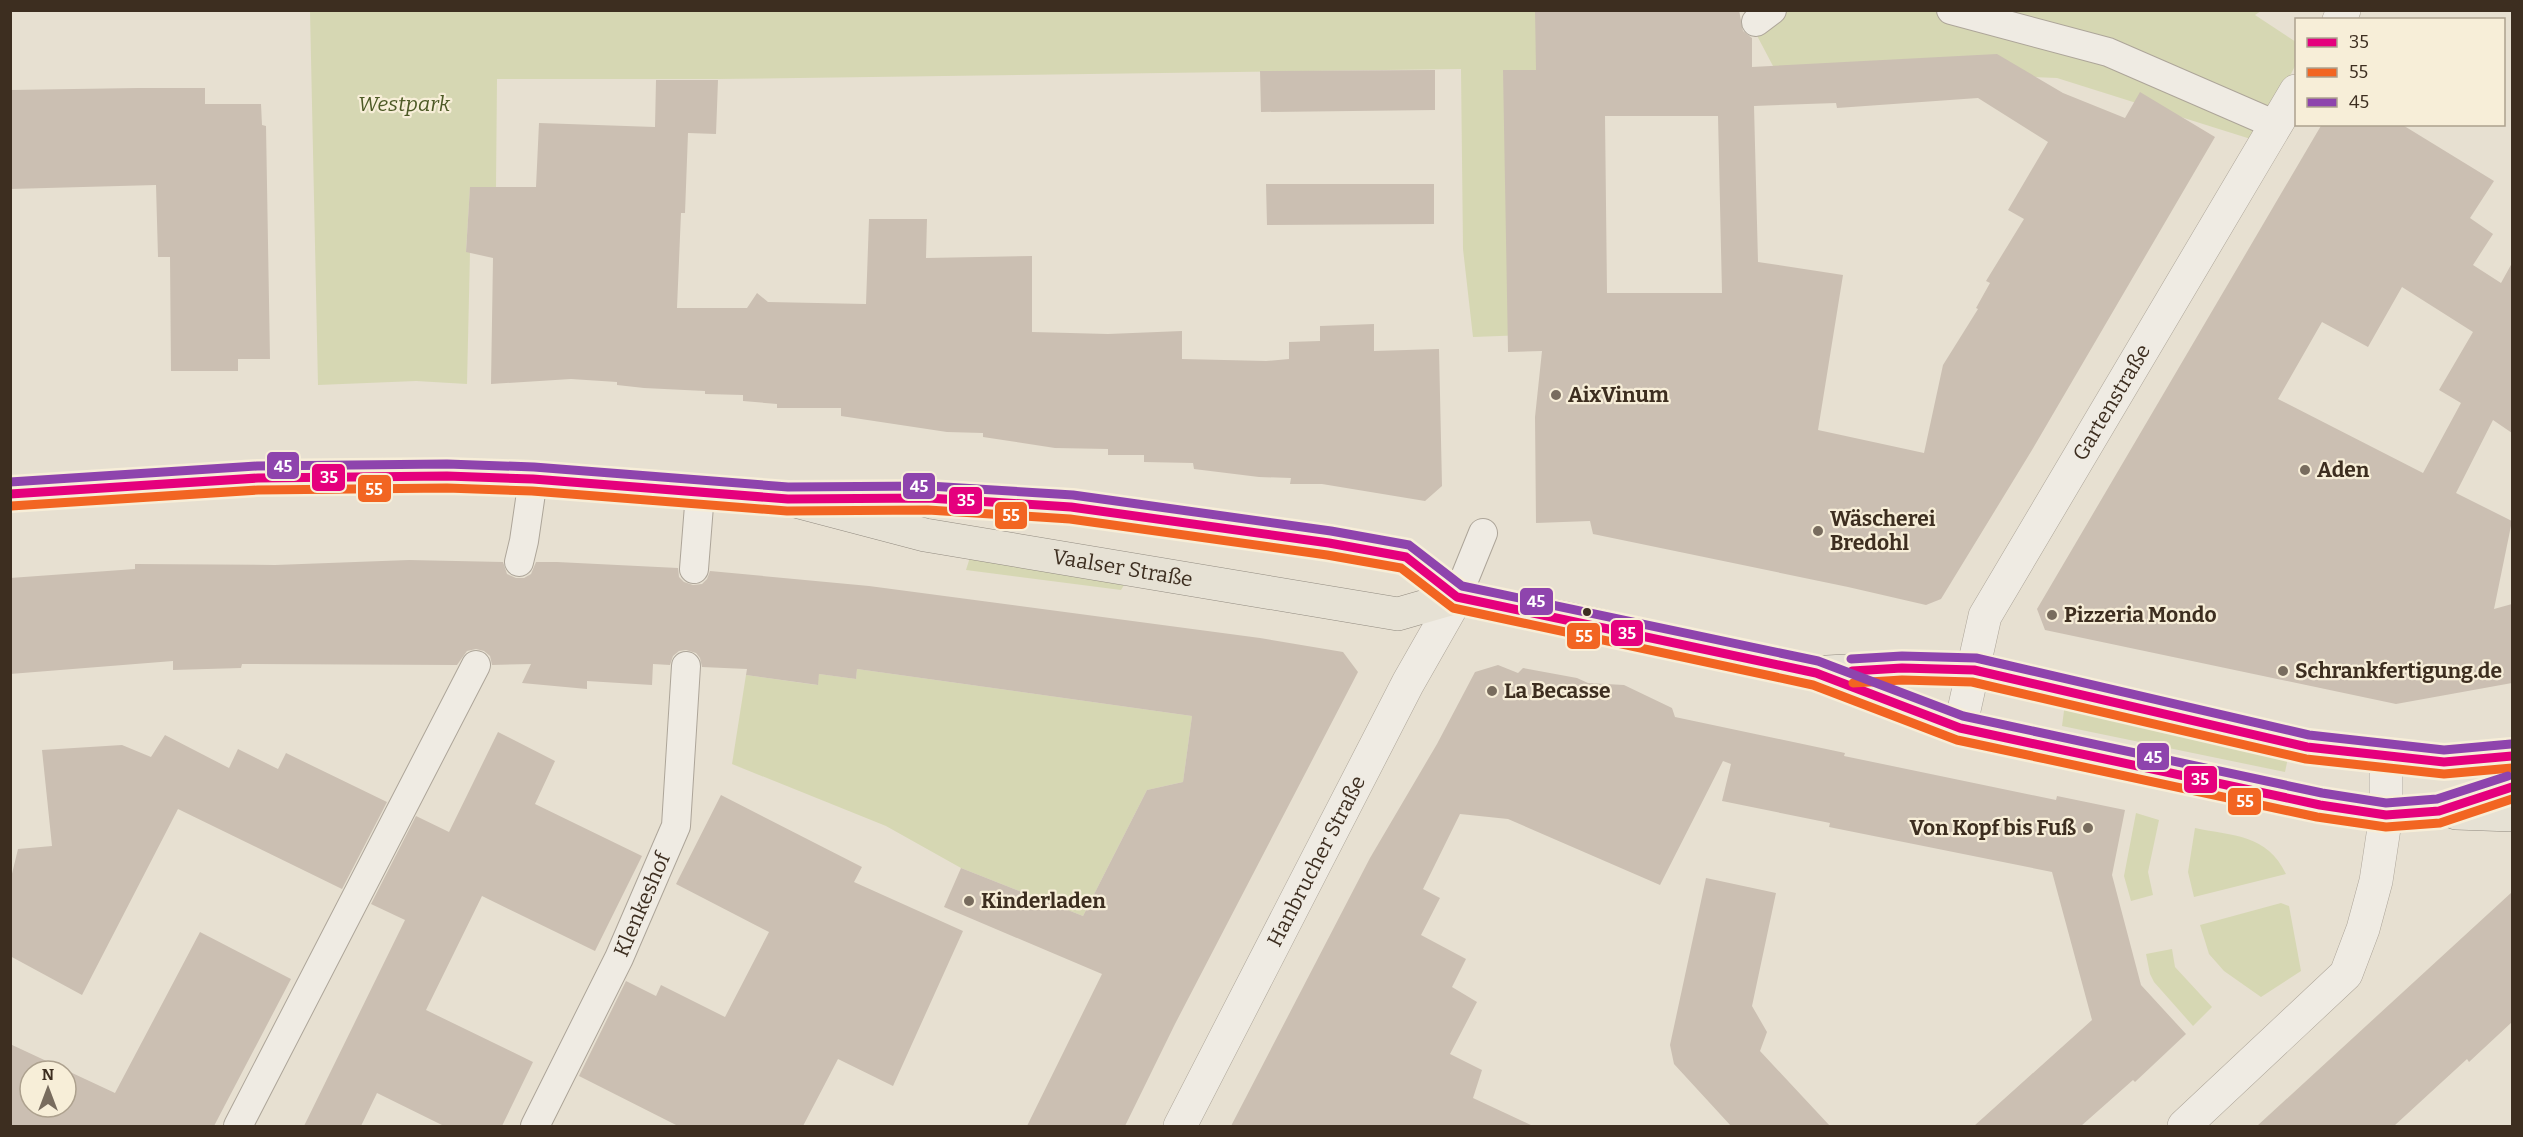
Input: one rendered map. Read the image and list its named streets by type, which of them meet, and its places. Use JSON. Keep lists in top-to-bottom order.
{
  "streets": {
    "main road": ["Vaalser Straße"],
    "street": ["Gartenstraße", "Hanbrucher Straße"],
    "lane": ["Klenkeshof"]
  },
  "crossings": [
    ["Gartenstraße", "Vaalser Straße"],
    ["Vaalser Straße", "Hanbrucher Straße"]
  ],
  "parks": ["Westpark"],
  "places": [
    "AixVinum",
    "Aden",
    "Wäscherei Bredohl",
    "Pizzeria Mondo",
    "Schrankfertigung.de",
    "La Becasse",
    "Von Kopf bis Fuß",
    "Kinderladen"
  ],
  "lines": ["transit line 45", "transit line 35", "transit line 55"],
  "legend": ["35", "55", "45"],
  "north": "top"
}
